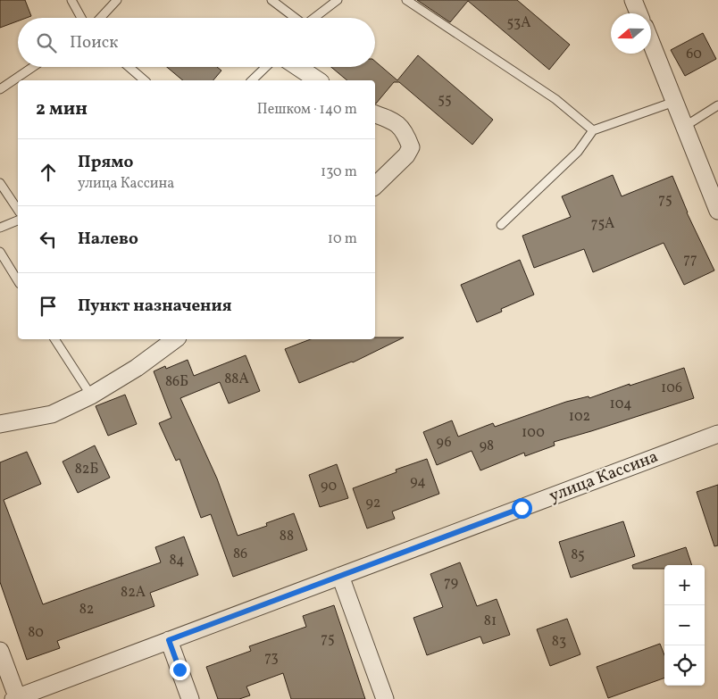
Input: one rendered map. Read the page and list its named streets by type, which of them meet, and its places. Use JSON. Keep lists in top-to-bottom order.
{
  "streets": {
    "street": ["улица Кассина"]
  },
  "house_numbers": [
    "53А",
    "60",
    "55",
    "75",
    "75А",
    "77",
    "88А",
    "86Б",
    "106",
    "104",
    "102",
    "100",
    "96",
    "98",
    "82Б",
    "94",
    "90",
    "92",
    "88",
    "86",
    "85",
    "84",
    "79",
    "82А",
    "82",
    "81",
    "80",
    "75",
    "83",
    "73"
  ],
  "north": "left",
  "page": {
    "search": "Поиск",
    "heading": ["2 мин", "Пешком · 140 m"],
    "list": [
      ["Прямо", "улица Кассина", "130 m"],
      ["Налево", "10 m"],
      "Пункт назначения"
    ],
    "map_buttons": ["+", "−"]
  }
}
